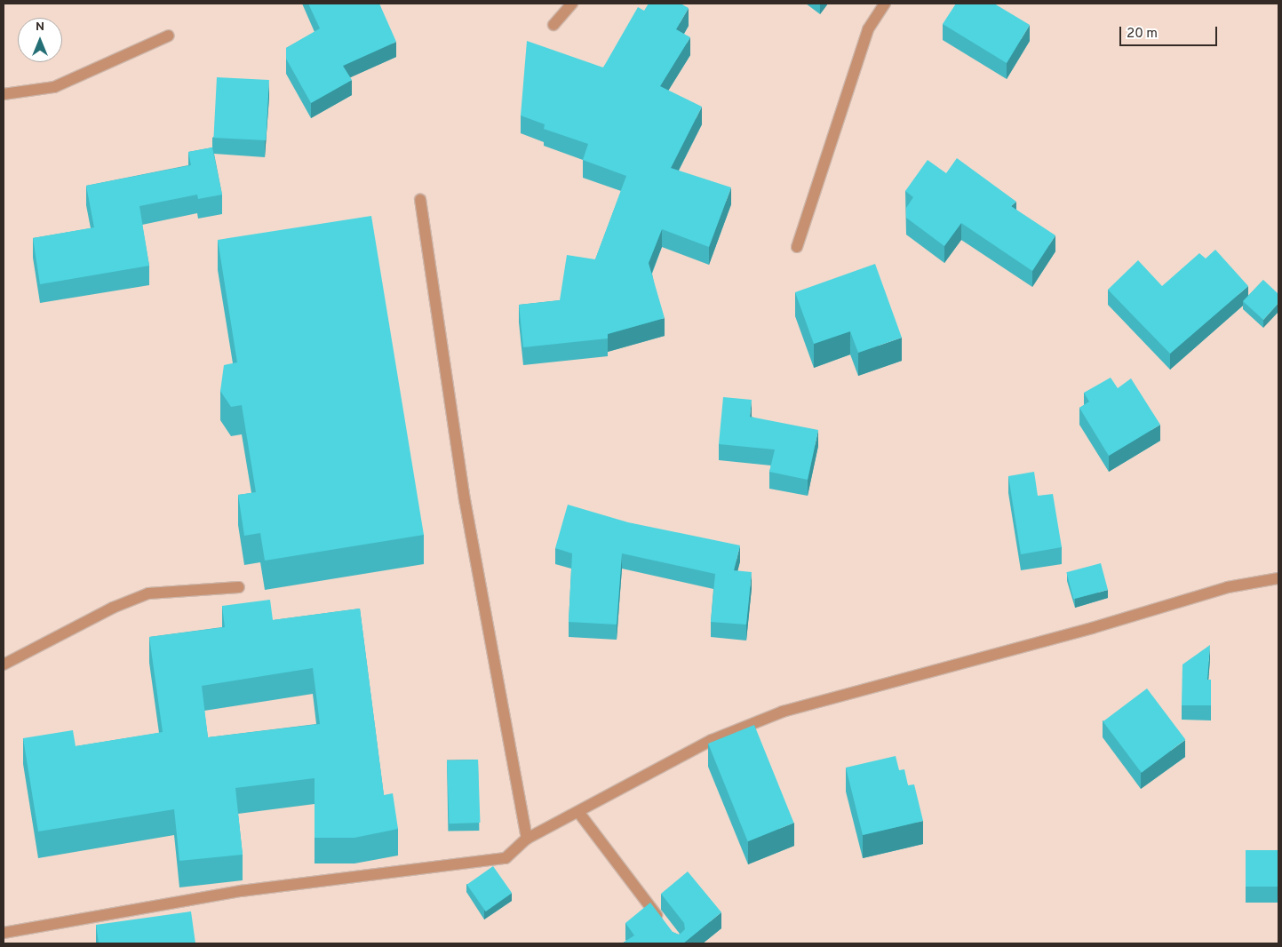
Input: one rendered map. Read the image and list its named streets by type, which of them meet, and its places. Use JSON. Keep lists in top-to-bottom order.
{
  "scale_bar": "20 m",
  "north": "top"
}
